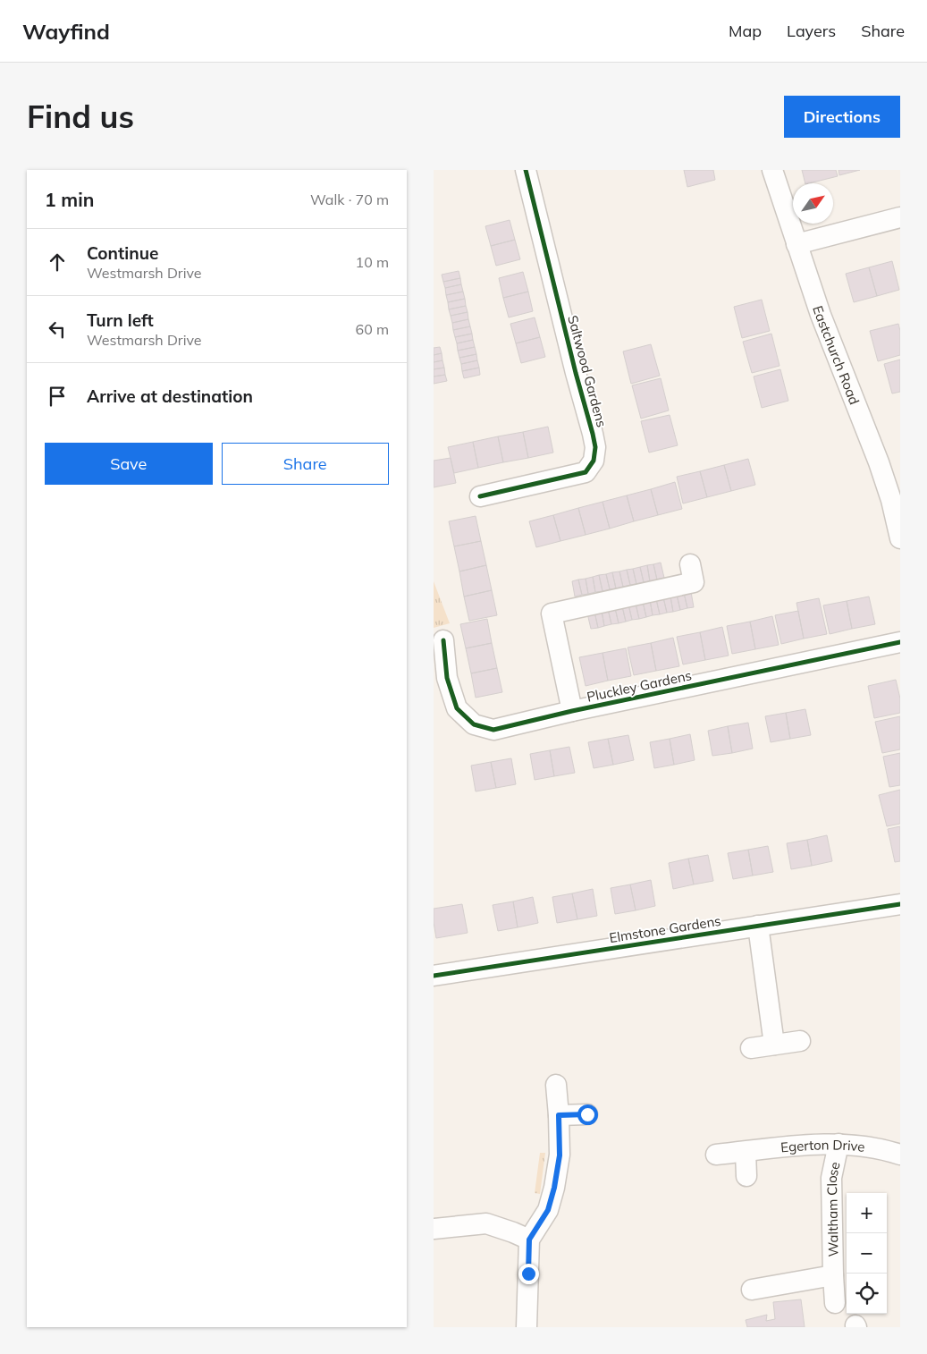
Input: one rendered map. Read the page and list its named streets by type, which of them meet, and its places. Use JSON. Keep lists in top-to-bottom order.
{
  "streets": {
    "street": [
      "Eastchurch Road",
      "Saltwood Gardens",
      "Pluckley Gardens",
      "Elmstone Gardens",
      "Egerton Drive",
      "Waltham Close"
    ]
  },
  "crossings": [
    ["Egerton Drive", "Waltham Close"]
  ],
  "north": "top right",
  "page": {
    "header": "Wayfind",
    "nav": ["Map", "Layers", "Share"],
    "buttons": [
      "Directions",
      ["Save", "Share"]
    ],
    "title": "Find us",
    "heading": ["1 min", "Walk · 70 m"],
    "list": [
      ["Continue", "Westmarsh Drive", "10 m"],
      ["Turn left", "Westmarsh Drive", "60 m"],
      "Arrive at destination"
    ],
    "map_buttons": ["+", "−"]
  }
}
